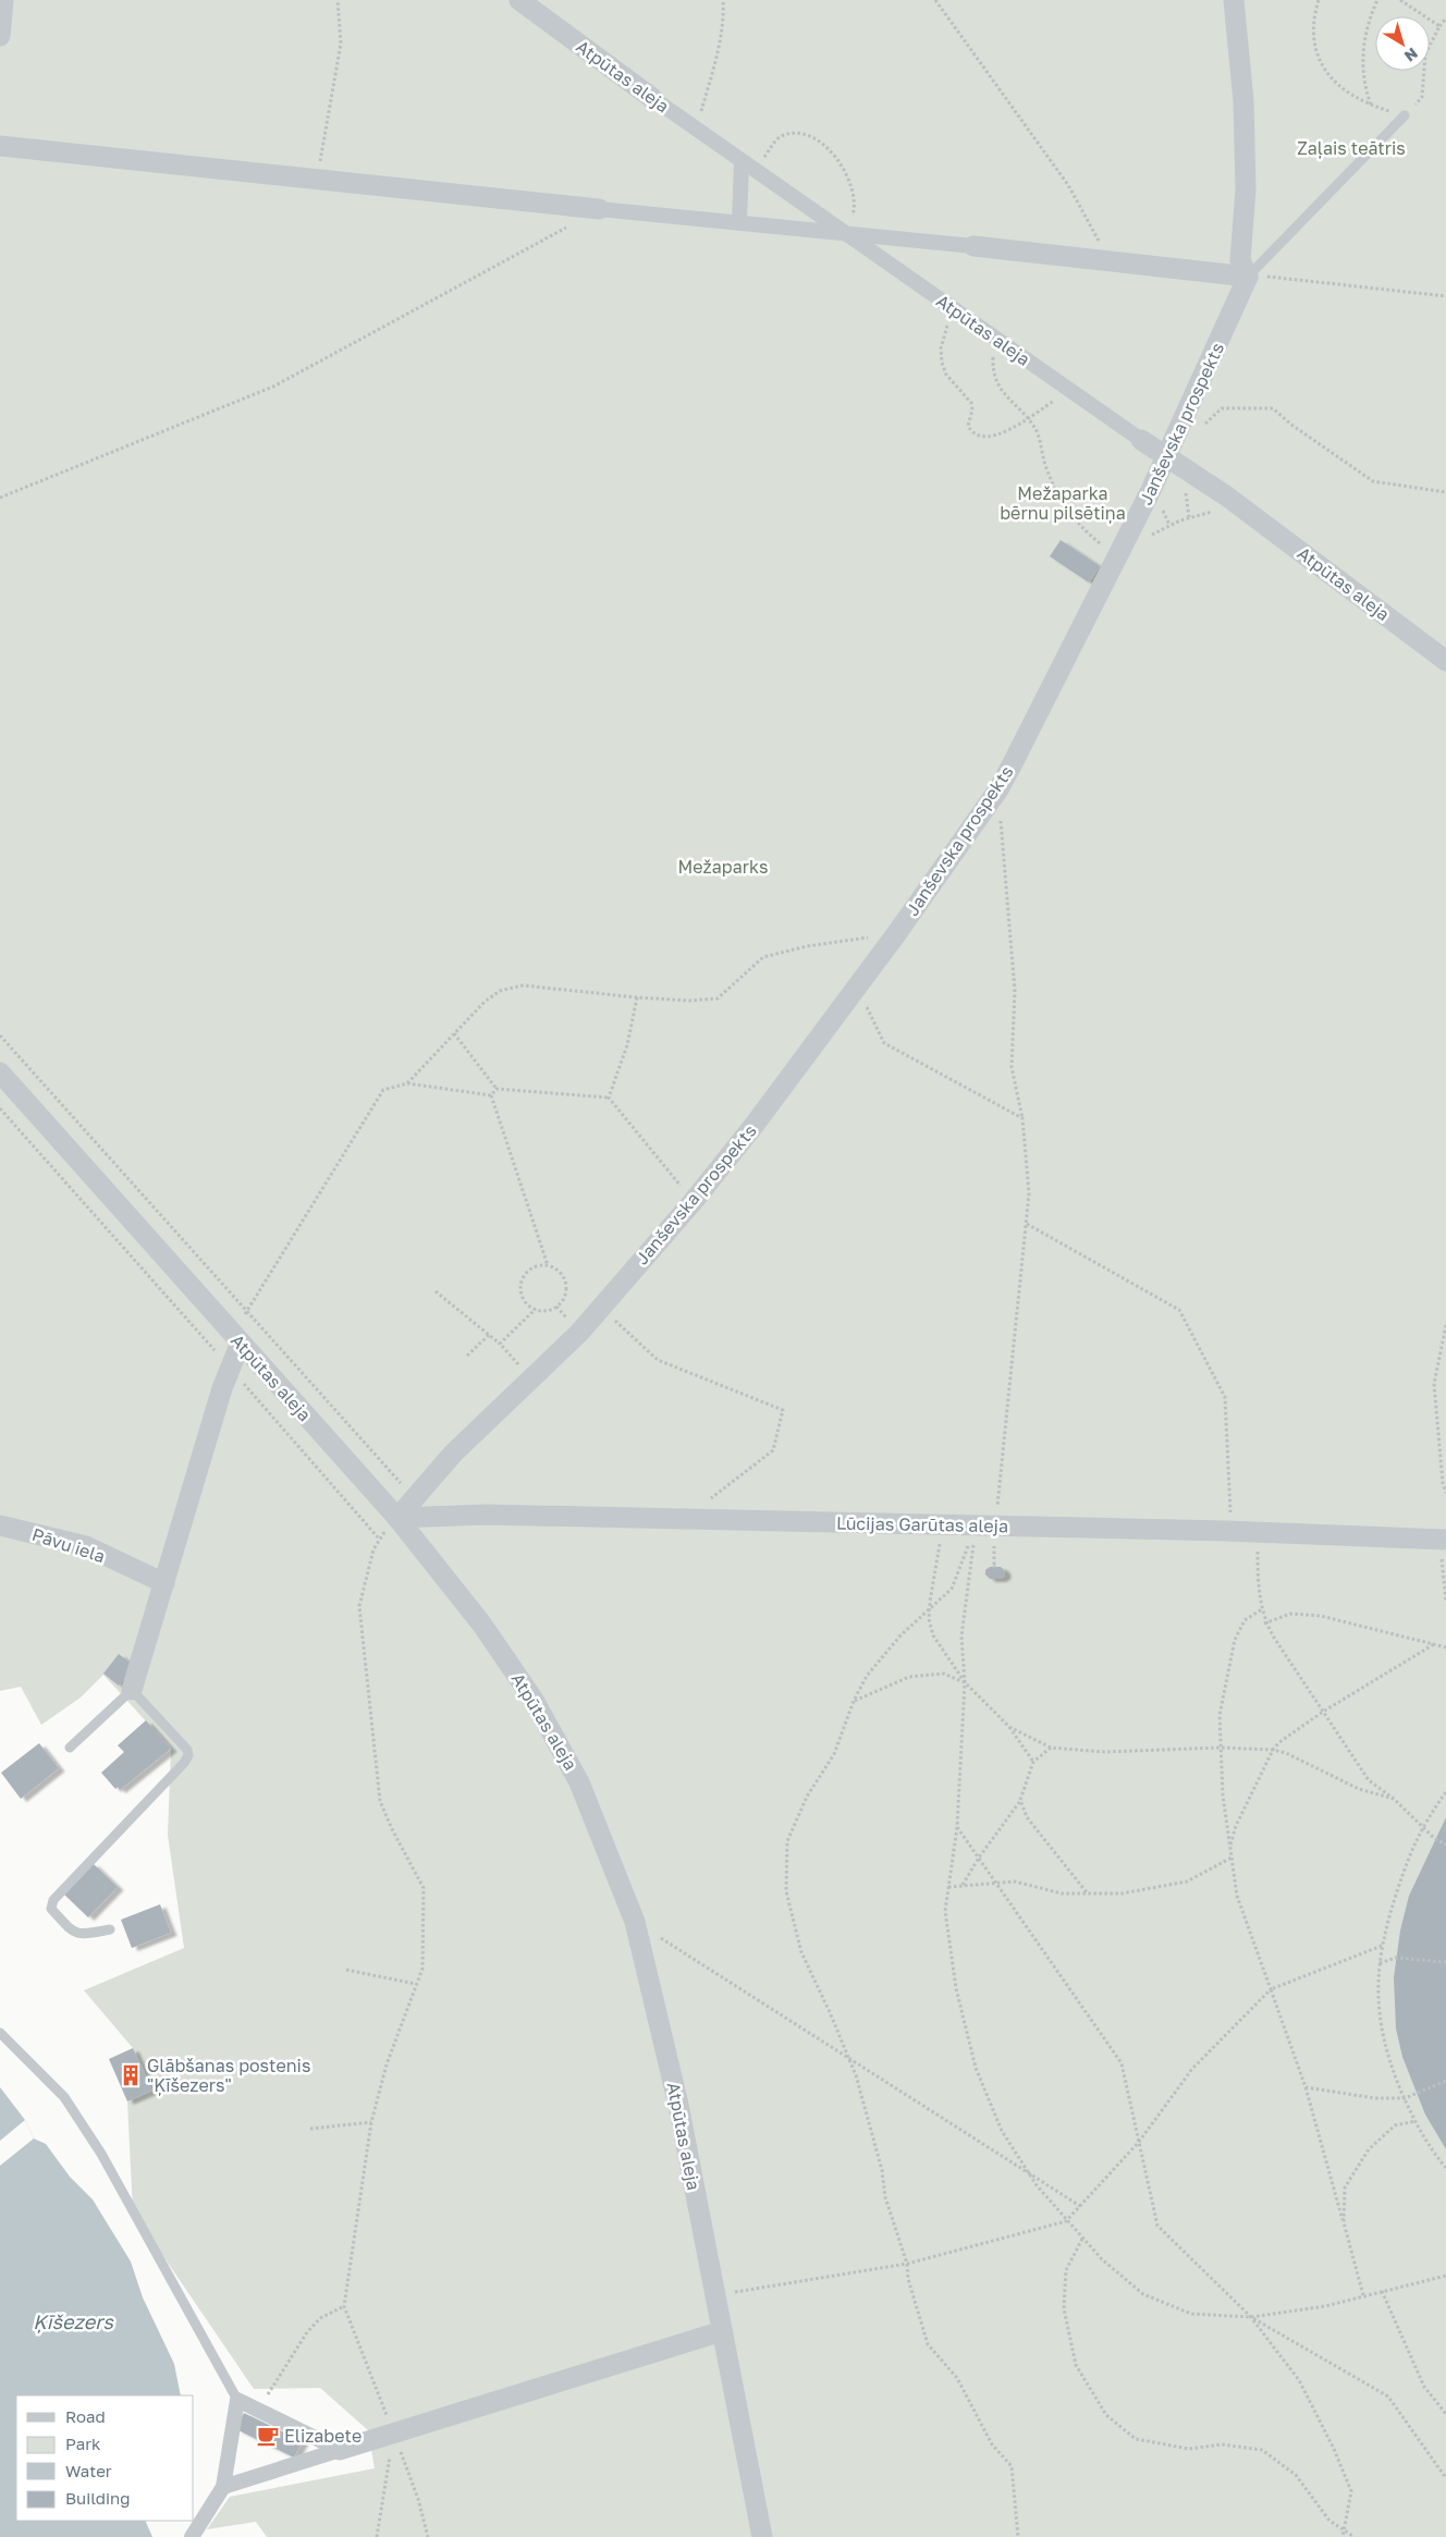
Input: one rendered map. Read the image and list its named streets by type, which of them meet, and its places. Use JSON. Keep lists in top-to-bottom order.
{
  "streets": {
    "street": [
      "Atpūtas aleja",
      "Janševska prospekts",
      "Lūcijas Garūtas aleja",
      "Pāvu iela"
    ]
  },
  "crossings": [
    ["Atpūtas aleja", "Janševska prospekts"],
    ["Atpūtas aleja", "Lūcijas Garūtas aleja"],
    ["Janševska prospekts", "Lūcijas Garūtas aleja"]
  ],
  "water": ["Ķīšezers"],
  "parks": ["Zaļais teātris", "Mežaparka bērnu pilsētiņa", "Mežaparks"],
  "places": {
    "building": ["Glābšanas postenis \"Ķīšezers\""],
    "cafe": ["Elizabete"]
  },
  "legend": [
    "Road",
    "Park",
    "Water",
    "Building"
  ],
  "north": "bottom right"
}
